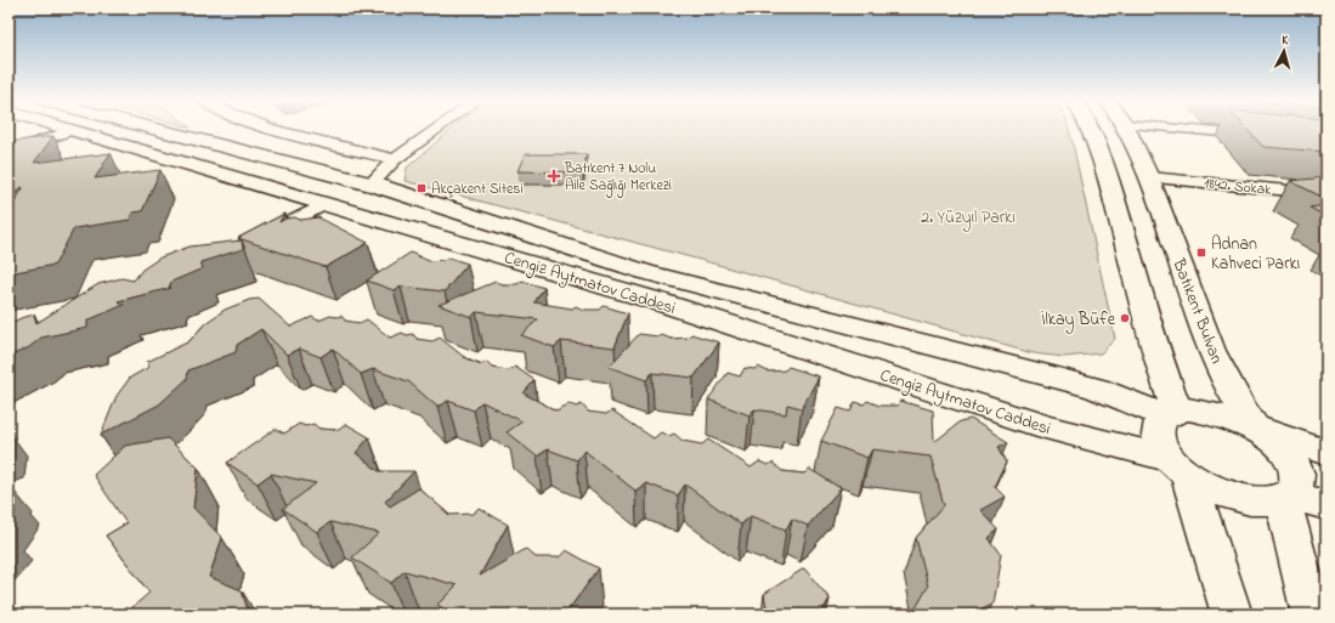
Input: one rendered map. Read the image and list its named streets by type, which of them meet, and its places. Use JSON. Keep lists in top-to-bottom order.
{
  "streets": {
    "main road": ["Cengiz Aytmatov Caddesi", "Batıkent Bulvarı"],
    "street": ["1842. Sokak"]
  },
  "crossings": [
    ["1842. Sokak", "Batıkent Bulvarı"],
    ["Cengiz Aytmatov Caddesi", "Batıkent Bulvarı"]
  ],
  "parks": ["2. Yüzyıl Parkı"],
  "places": {
    "health": ["Batıkent 7 Nolu Aile Sağlığı Merkezi"],
    "transit": ["Akçakent Sitesi", "Adnan Kahveci Parkı"],
    "other": ["İlkay Büfe"]
  },
  "north": "top"
}
